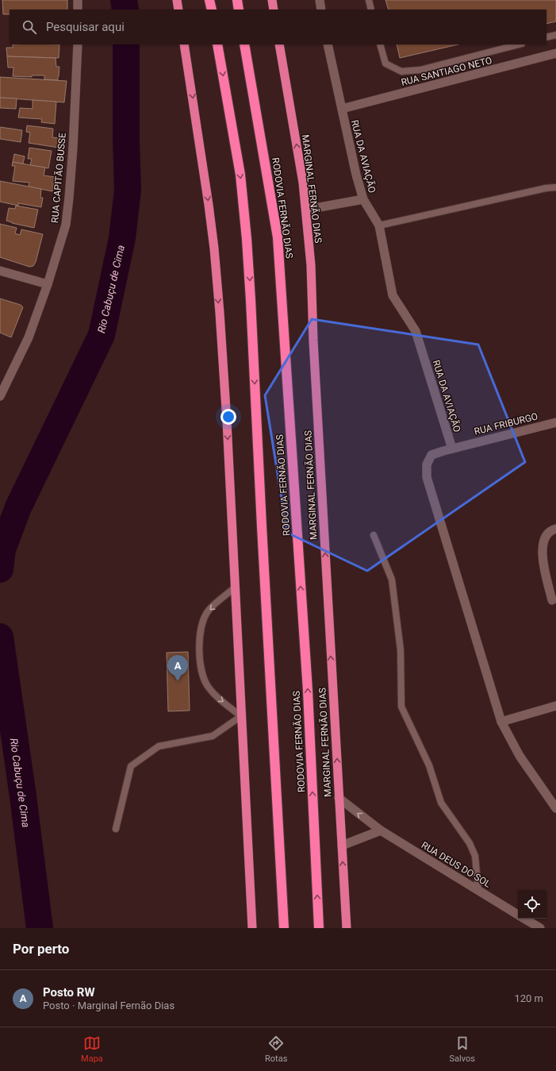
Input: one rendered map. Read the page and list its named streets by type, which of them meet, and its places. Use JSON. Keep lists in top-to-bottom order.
{
  "streets": {
    "highway": ["MARGINAL FERNÃO DIAS", "RODOVIA FERNÃO DIAS"],
    "street": [
      "RUA SANTIAGO NETO",
      "RUA DA AVIAÇÃO",
      "RUA CAPITÃO BUSSE",
      "RUA FRIBURGO",
      "RUA DEUS DO SOL"
    ]
  },
  "crossings": [
    ["RUA SANTIAGO NETO", "RUA DA AVIAÇÃO"],
    ["RUA DA AVIAÇÃO", "RUA FRIBURGO"],
    ["MARGINAL FERNÃO DIAS", "RUA DEUS DO SOL"]
  ],
  "water": ["Rio Cabuçu de Cima"],
  "page": {
    "search": "Pesquisar aqui",
    "pins": "A",
    "heading": "Por perto",
    "list": [
      {
        "mark": "A",
        "name": "Posto RW",
        "note": "Posto · Marginal Fernão Dias",
        "value": "120 m"
      }
    ],
    "nav": ["Mapa", "Rotas", "Salvos"]
  }
}
